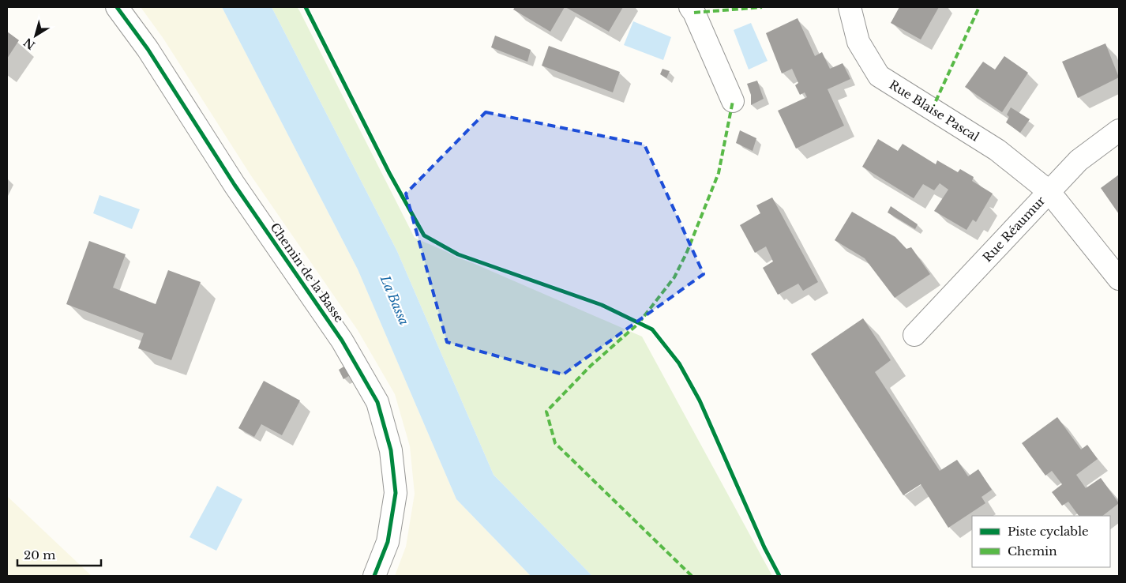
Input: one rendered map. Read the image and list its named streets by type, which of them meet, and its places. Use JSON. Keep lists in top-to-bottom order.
{
  "streets": {
    "street": ["Rue Blaise Pascal", "Rue Réaumur", "Chemin de la Basse"]
  },
  "crossings": [
    ["Rue Blaise Pascal", "Rue Réaumur"]
  ],
  "water": ["La Bassa"],
  "legend": ["Piste cyclable", "Chemin"],
  "scale_bar": "20 m",
  "north": "bottom left"
}
